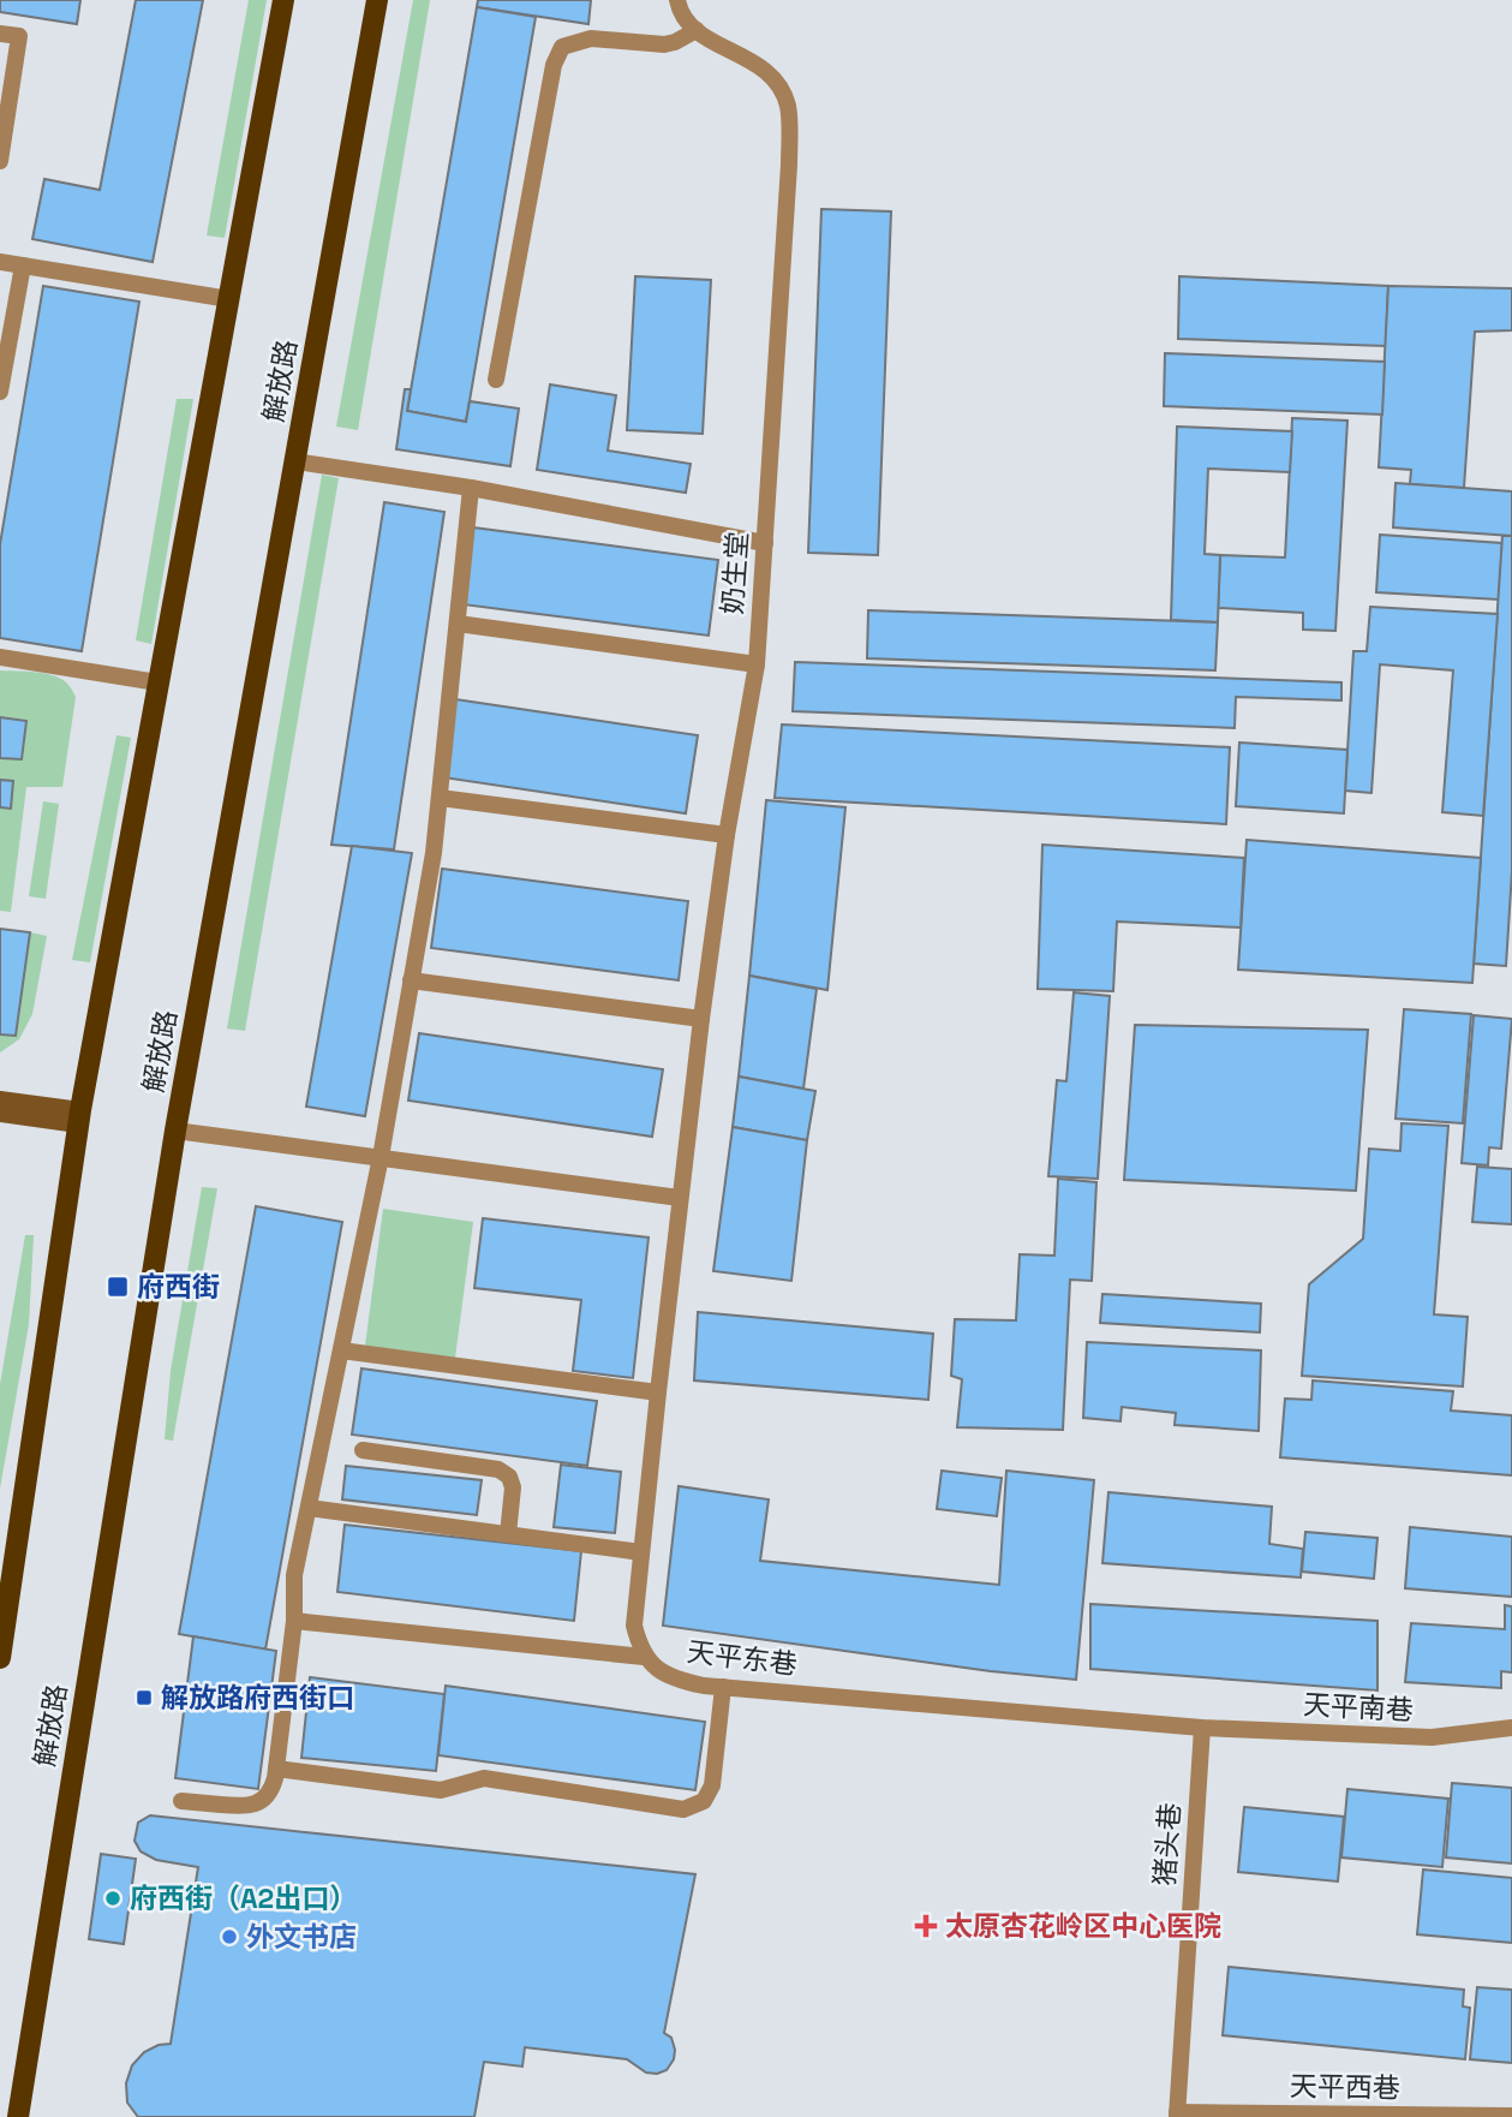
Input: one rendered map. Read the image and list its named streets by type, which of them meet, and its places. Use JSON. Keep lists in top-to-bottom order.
{
  "streets": {
    "main road": ["解放路"],
    "street": [
      "奶生堂",
      "天平东巷",
      "天平南巷",
      "猪头巷",
      "天平西巷"
    ]
  },
  "crossings": [
    ["天平东巷", "天平南巷"],
    ["天平东巷", "猪头巷"],
    ["天平南巷", "猪头巷"],
    ["猪头巷", "天平西巷"]
  ],
  "places": {
    "transit": ["府西街", "解放路府西街口"],
    "other": ["府西街（A2出口）", "外文书店"],
    "health": ["太原杏花岭区中心医院"]
  }
}
